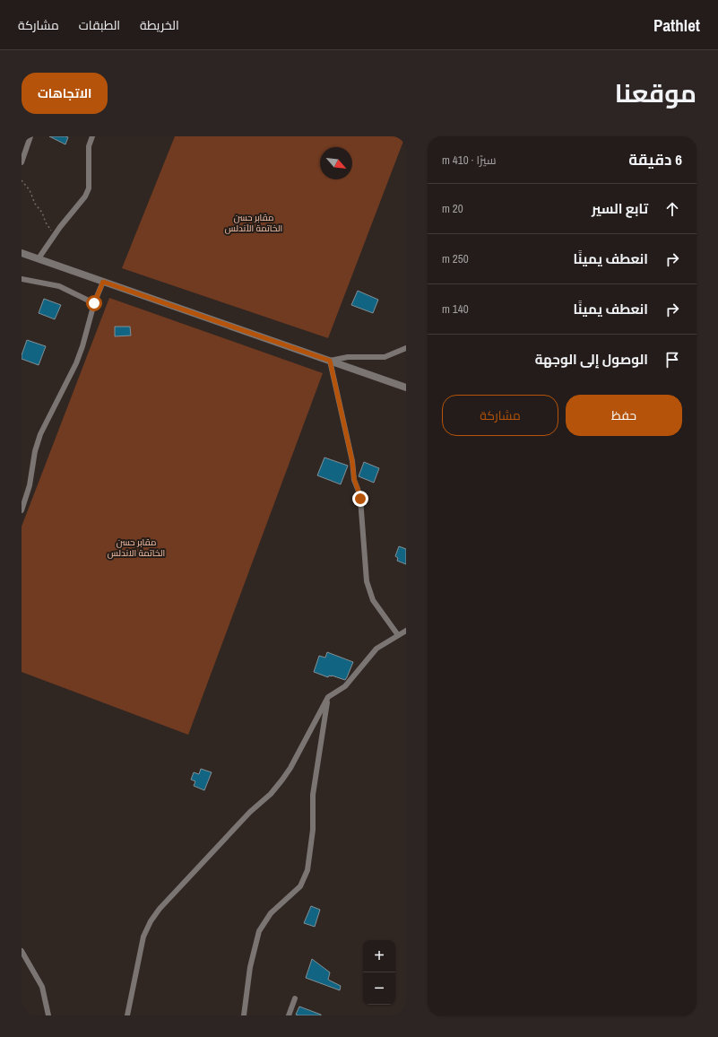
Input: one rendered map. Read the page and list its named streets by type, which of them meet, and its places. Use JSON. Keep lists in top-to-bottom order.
{
  "parks": ["مقابر حسن الخاتمة الأندلس", "مقابر حسن الخاتمة الاندلس"],
  "north": "bottom right",
  "page": {
    "header": "Pathlet",
    "nav": ["الخريطة", "الطبقات", "مشاركة"],
    "title": "موقعنا",
    "buttons": [
      "الاتجاهات",
      ["حفظ", "مشاركة"]
    ],
    "heading": ["6 دقيقة", "سيرًا · 410 m"],
    "list": [
      ["تابع السير", "20 m"],
      ["انعطف يمينًا", "250 m"],
      ["انعطف يمينًا", "140 m"],
      "الوصول إلى الوجهة"
    ],
    "map_buttons": ["+", "−"]
  }
}
